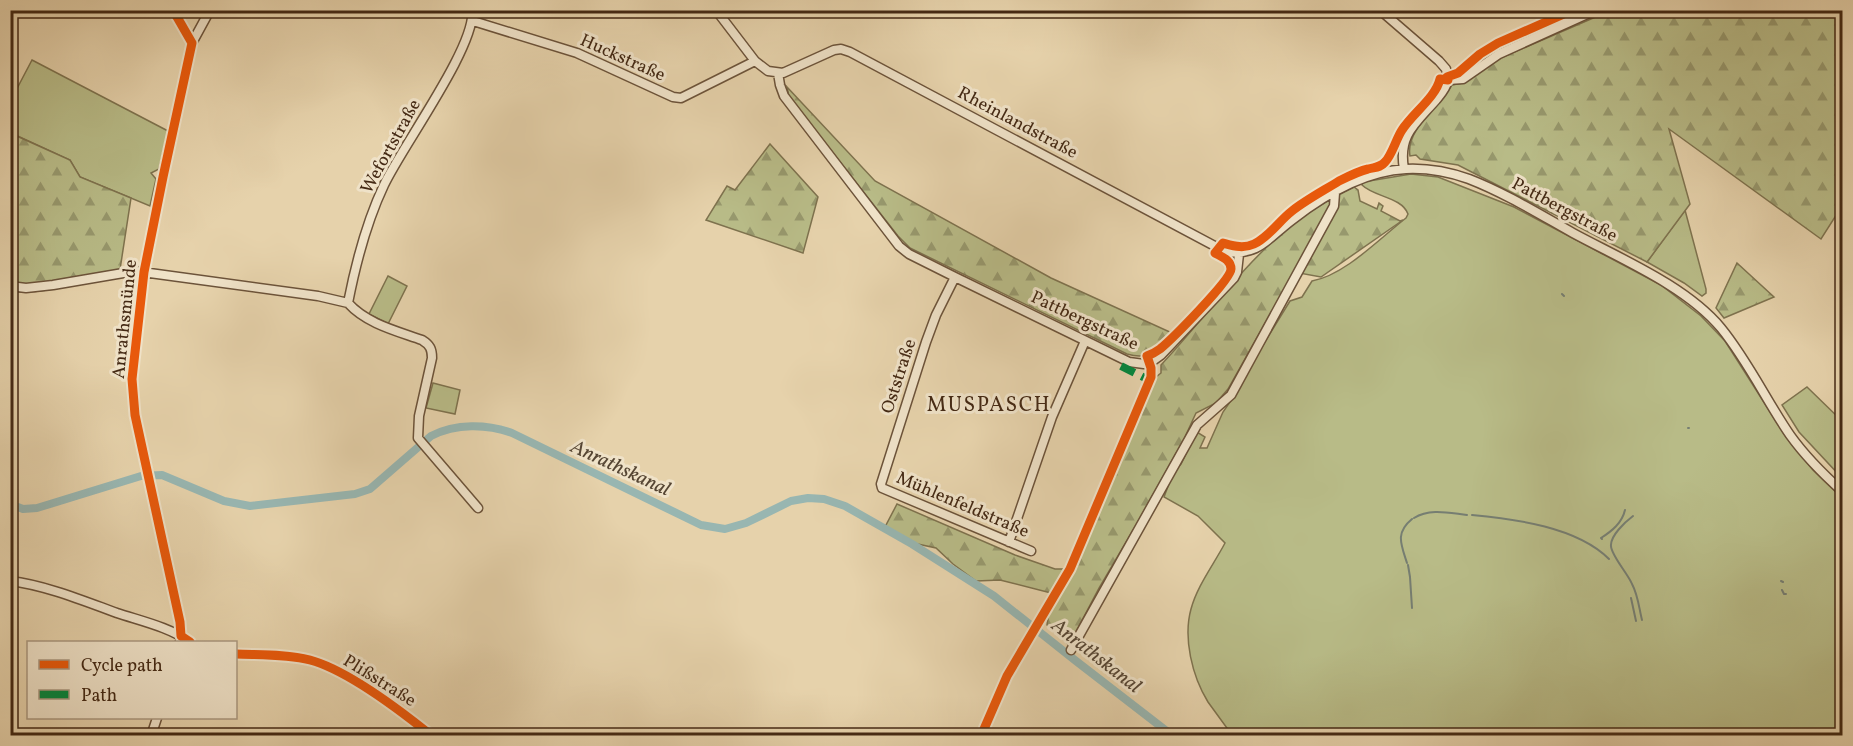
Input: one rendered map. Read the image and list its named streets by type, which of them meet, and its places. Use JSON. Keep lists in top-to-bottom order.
{
  "streets": {
    "street": [
      "Huckstraße",
      "Rheinlandstraße",
      "Wefortstraße",
      "Pattbergstraße",
      "Anrathsmünde",
      "Oststraße",
      "Mühlenfeldstraße",
      "Plißstraße"
    ]
  },
  "crossings": [
    ["Huckstraße", "Wefortstraße"],
    ["Rheinlandstraße", "Pattbergstraße"],
    ["Pattbergstraße", "Oststraße"],
    ["Oststraße", "Mühlenfeldstraße"]
  ],
  "districts": ["MUSPASCH"],
  "water": ["Anrathskanal"],
  "legend": ["Cycle path", "Path"]
}
